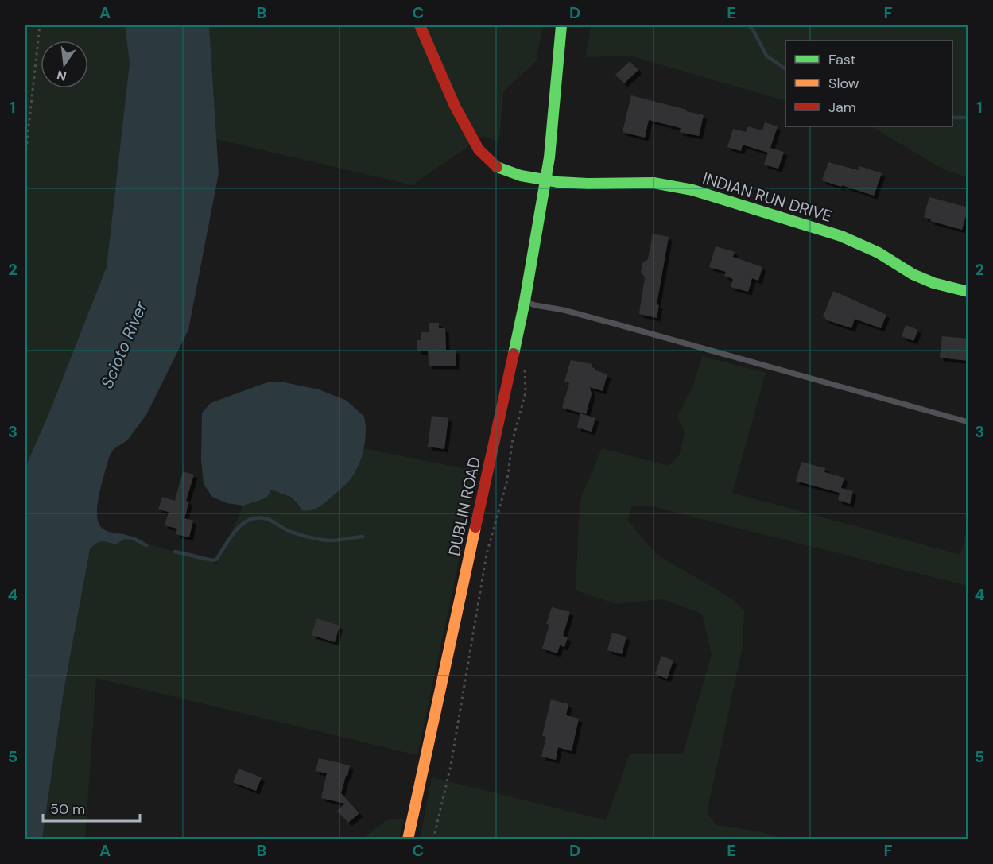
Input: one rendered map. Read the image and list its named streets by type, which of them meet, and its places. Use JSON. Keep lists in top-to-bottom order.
{
  "streets": {
    "main road": ["INDIAN RUN DRIVE", "DUBLIN ROAD"]
  },
  "crossings": [
    ["INDIAN RUN DRIVE", "DUBLIN ROAD"]
  ],
  "water": ["Scioto River"],
  "legend": ["Fast", "Slow", "Jam"],
  "scale_bar": "50 m",
  "north": "bottom",
  "grid": {
    "columns": [
      "A",
      "B",
      "C",
      "D",
      "E",
      "F"
    ],
    "rows": [
      "1",
      "2",
      "3",
      "4",
      "5"
    ]
  }
}
